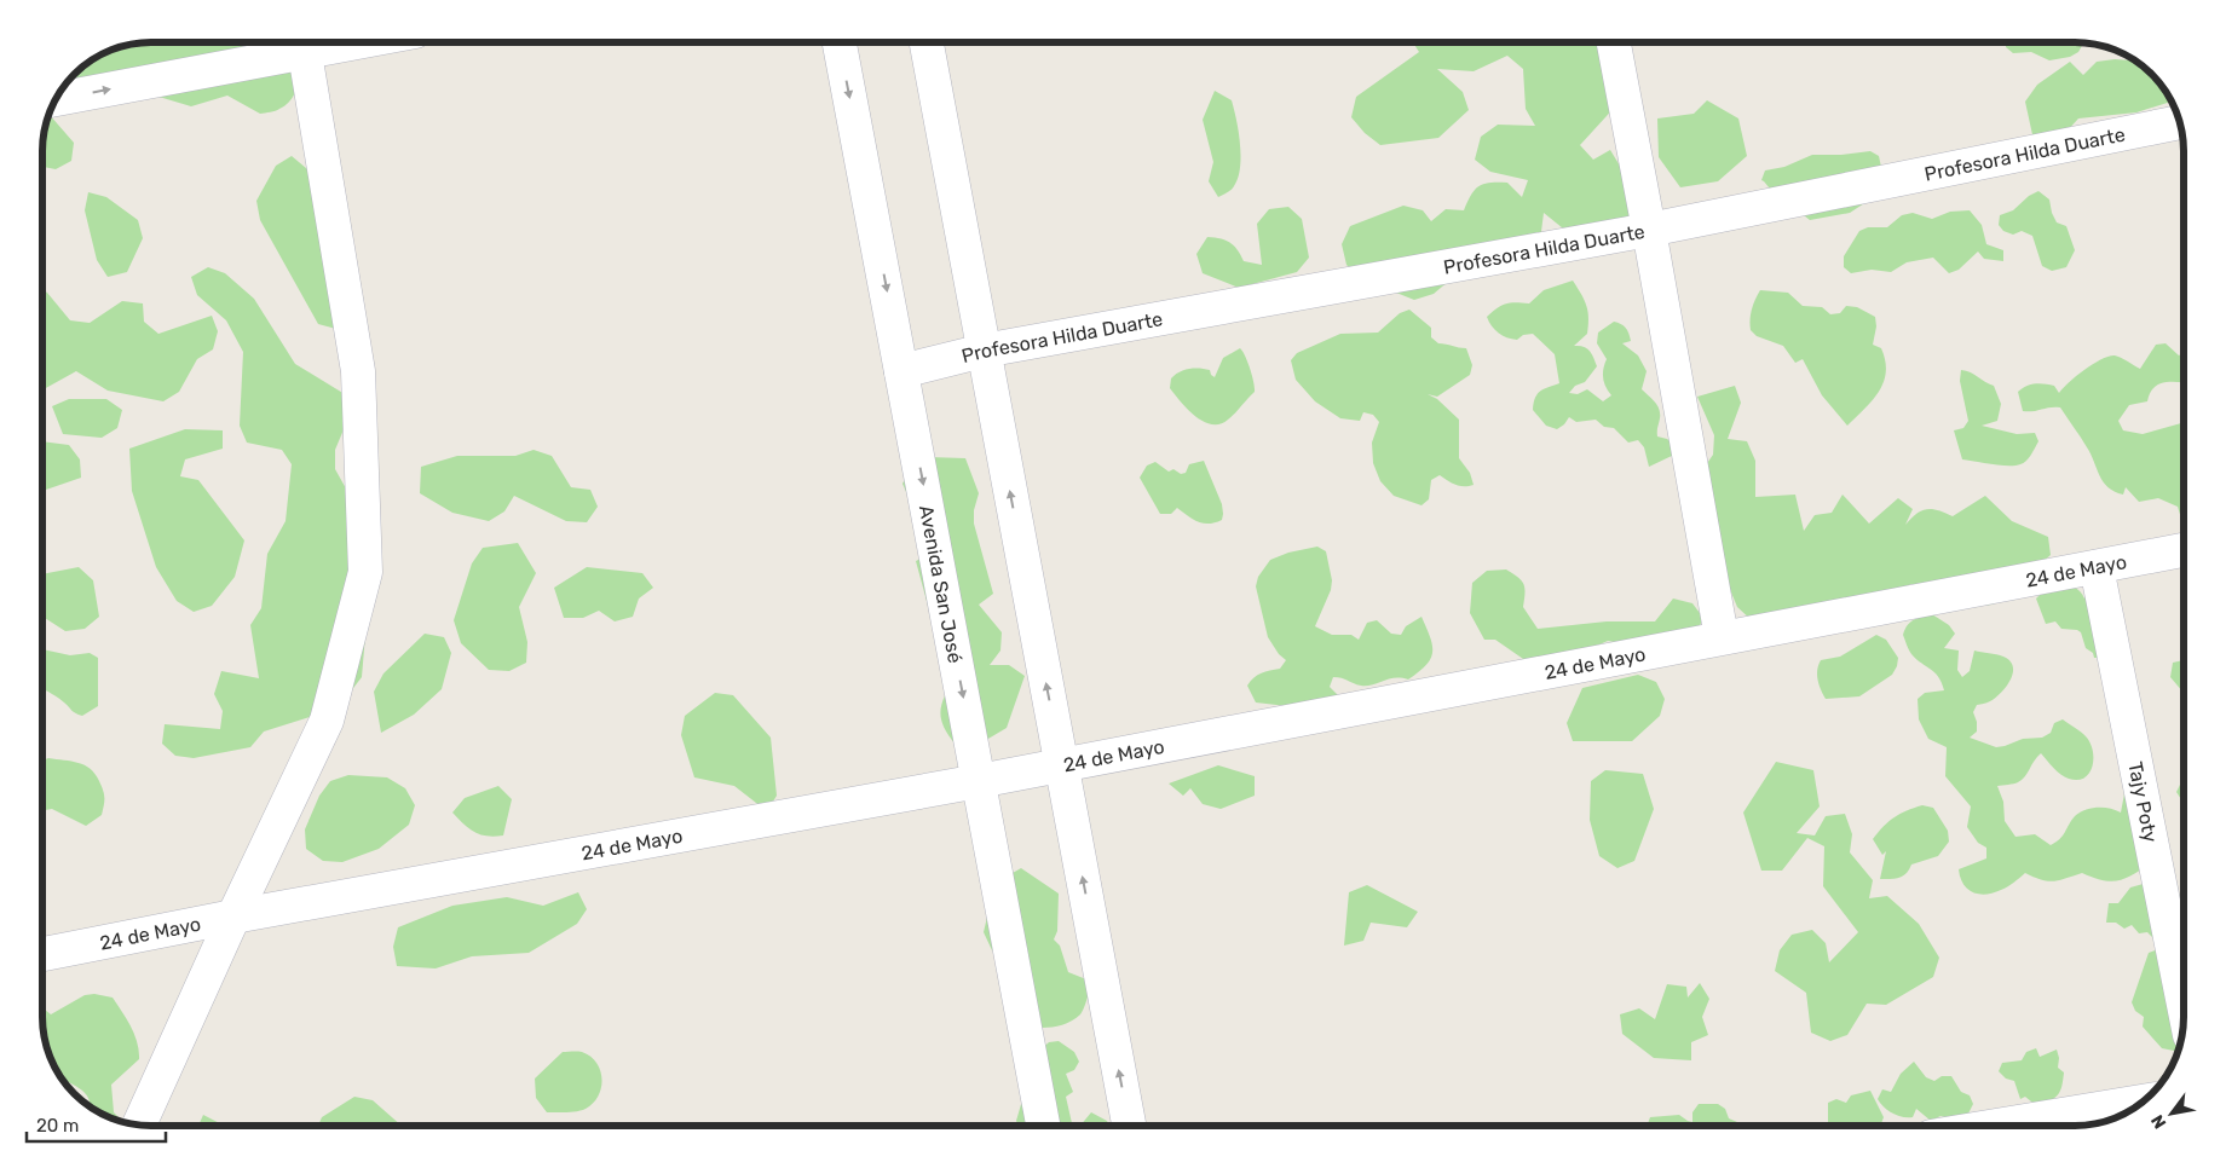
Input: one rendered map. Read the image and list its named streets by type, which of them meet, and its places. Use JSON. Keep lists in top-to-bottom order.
{
  "streets": {
    "street": [
      "Profesora Hilda Duarte",
      "24 de Mayo",
      "Avenida San José",
      "Tajy Poty"
    ]
  },
  "crossings": [
    ["Profesora Hilda Duarte", "Avenida San José"],
    ["24 de Mayo", "Avenida San José"],
    ["24 de Mayo", "Tajy Poty"]
  ],
  "scale_bar": "20 m",
  "north": "bottom left"
}
